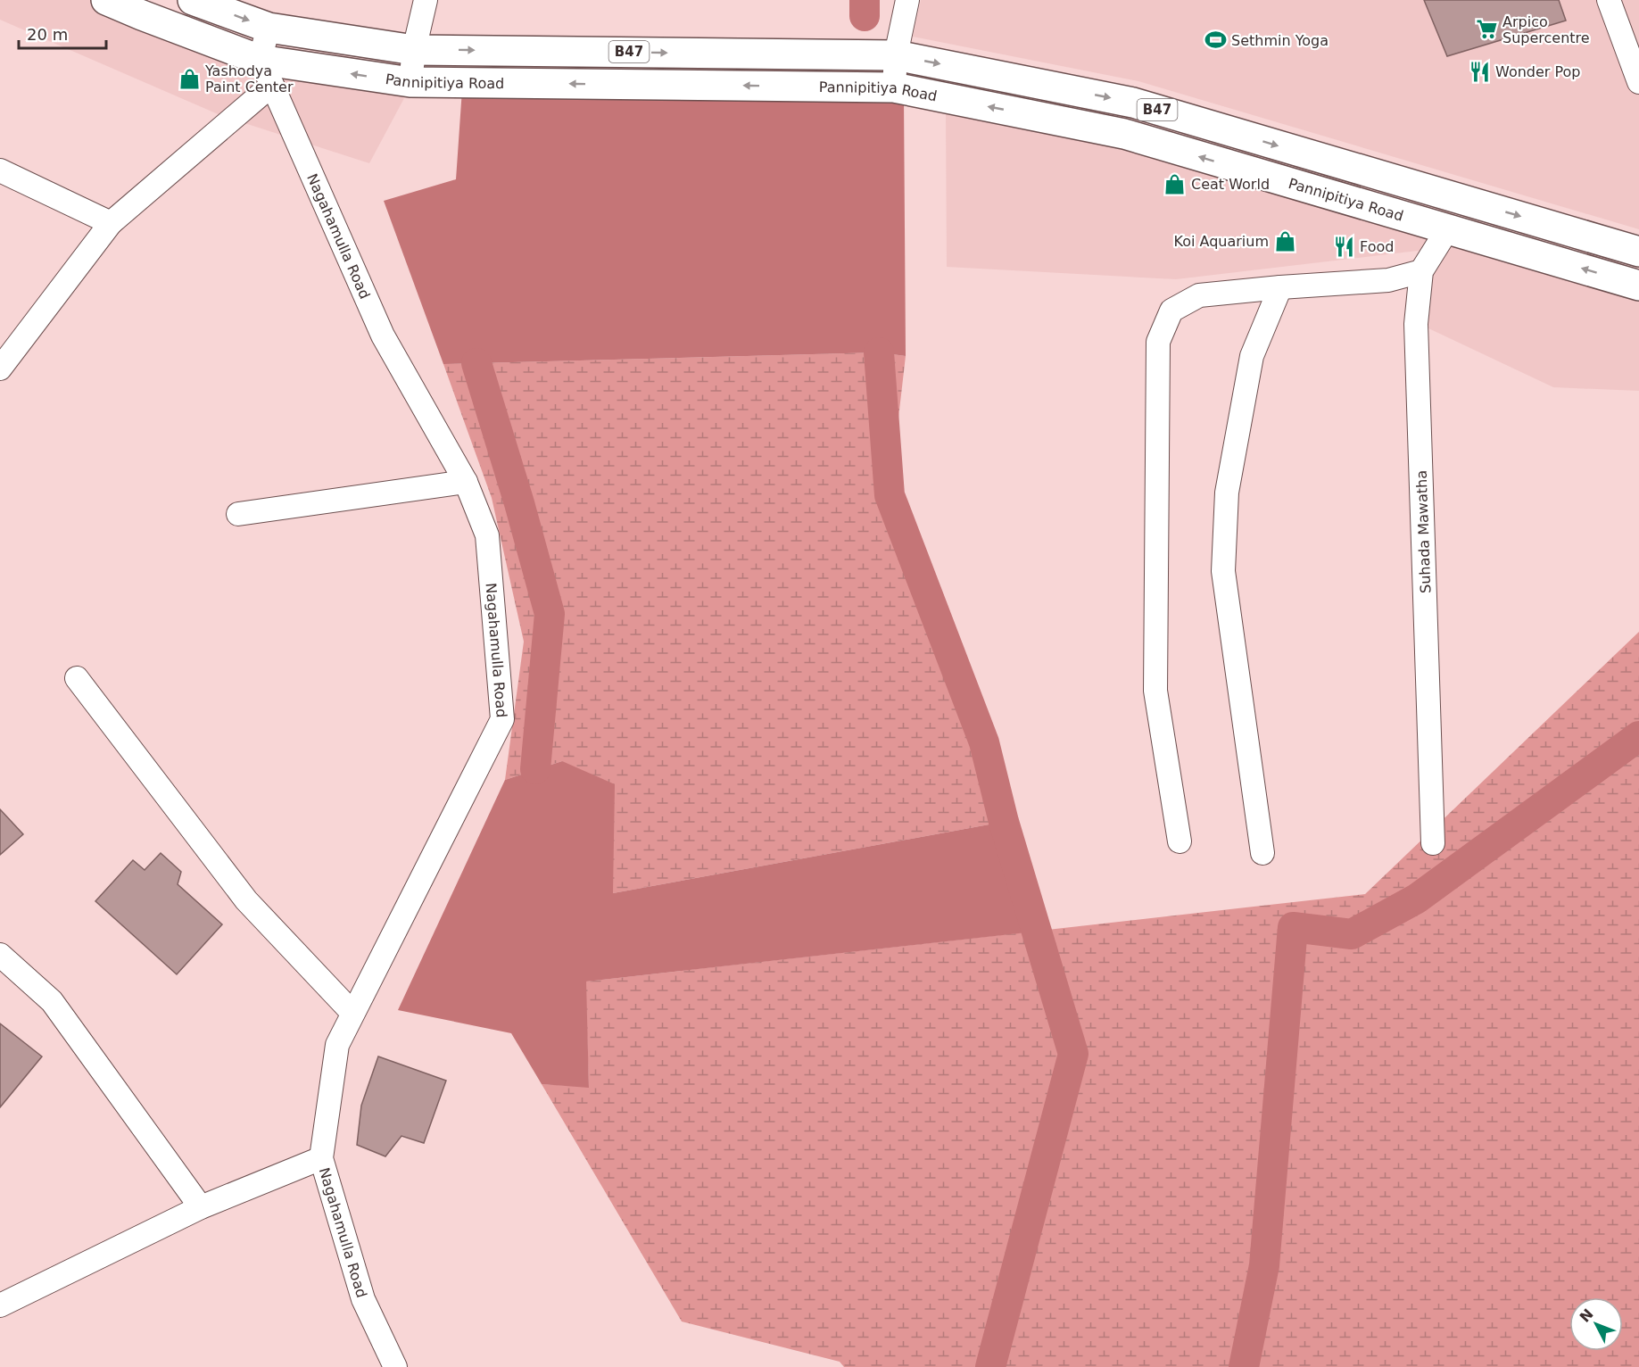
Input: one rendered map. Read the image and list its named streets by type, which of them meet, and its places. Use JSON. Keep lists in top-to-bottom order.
{
  "streets": {
    "main road": ["B47", "Pannipitiya Road"],
    "street": ["Nagahamulla Road", "Suhada Mawatha"]
  },
  "crossings": [
    ["Pannipitiya Road", "Nagahamulla Road"],
    ["Pannipitiya Road", "Suhada Mawatha"]
  ],
  "places": {
    "supermarket": ["Arpico Supercentre"],
    "sports": ["Sethmin Yoga"],
    "restaurant": ["Wonder Pop", "Food"],
    "shop": ["Yashodya Paint Center", "Ceat World", "Koi Aquarium"]
  },
  "scale_bar": "20 m",
  "north": "top left"
}
